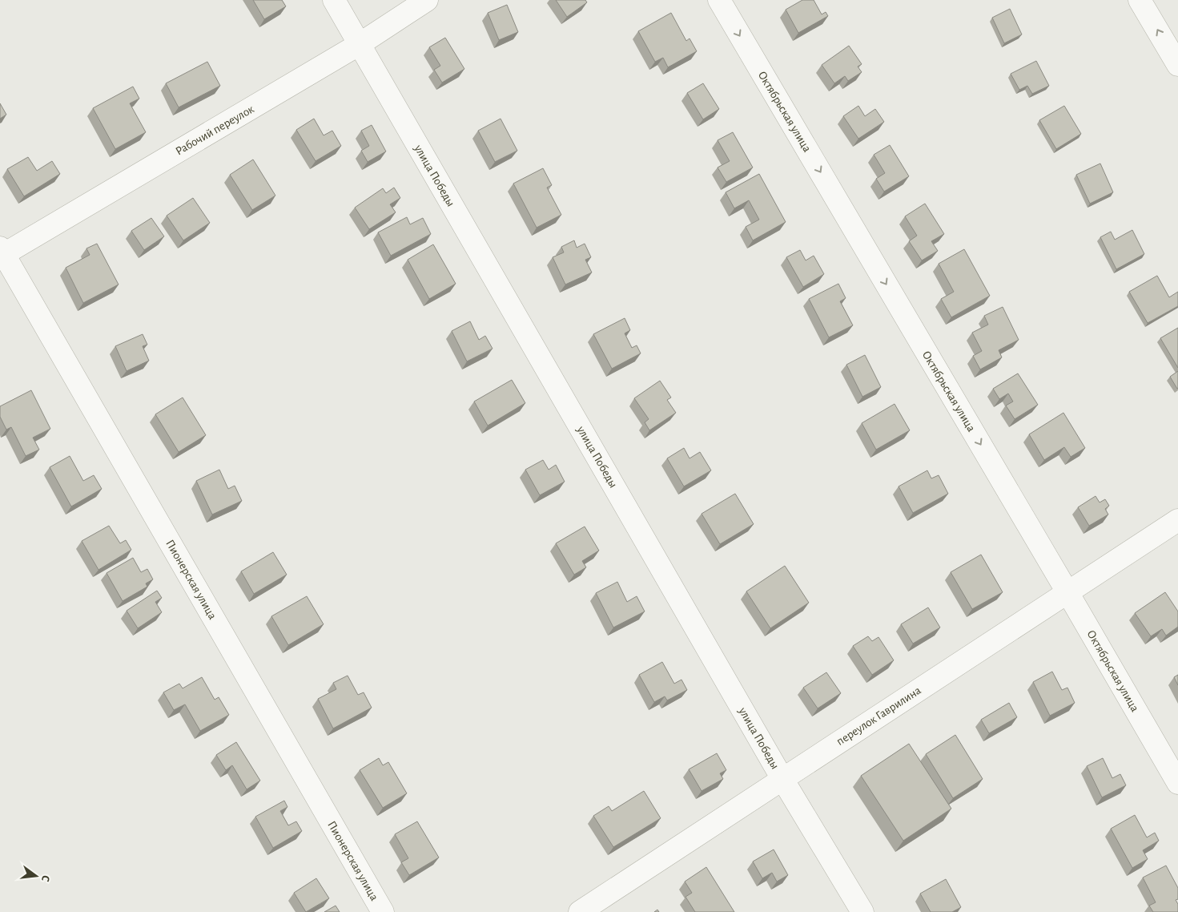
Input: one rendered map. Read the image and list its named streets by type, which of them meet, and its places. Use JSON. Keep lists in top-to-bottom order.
{
  "streets": {
    "street": [
      "Октябрьская улица",
      "Рабочий переулок",
      "улица Победы",
      "Пионерская улица",
      "переулок Гаврилина"
    ]
  },
  "crossings": [
    ["Октябрьская улица", "переулок Гаврилина"],
    ["Рабочий переулок", "улица Победы"],
    ["Рабочий переулок", "Пионерская улица"],
    ["улица Победы", "переулок Гаврилина"]
  ],
  "one_way": ["Октябрьская улица"],
  "north": "right"
}
